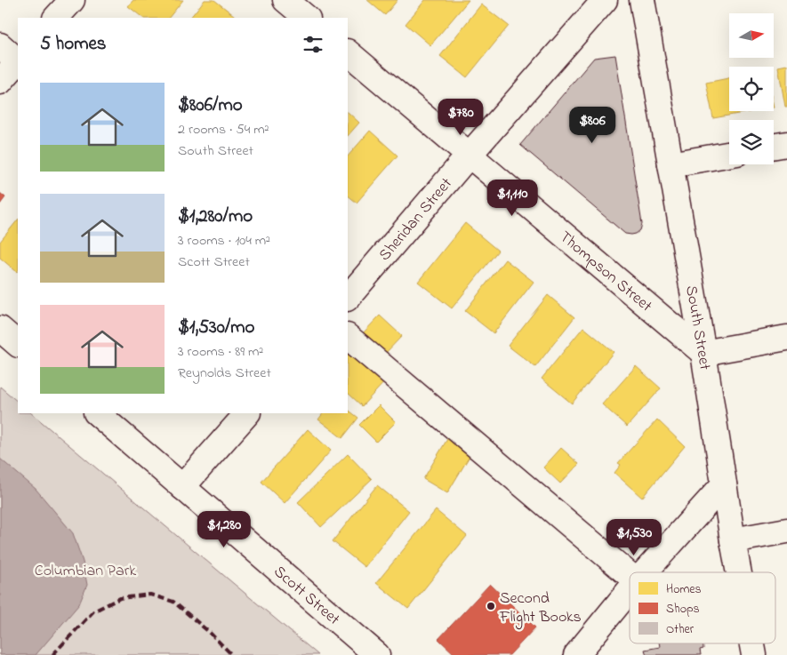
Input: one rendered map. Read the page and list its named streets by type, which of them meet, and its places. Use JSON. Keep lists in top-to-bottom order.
{
  "streets": {
    "street": [
      "Sheridan Street",
      "Thompson Street",
      "South Street",
      "Scott Street"
    ]
  },
  "crossings": [
    ["Sheridan Street", "Thompson Street"],
    ["Thompson Street", "South Street"]
  ],
  "parks": ["Columbian Park"],
  "places": ["Second Flight Books"],
  "legend": ["Homes", "Shops", "Other"],
  "north": "right",
  "page": {
    "heading": "5 homes",
    "list": [
      {
        "name": "$806/mo",
        "note": "2 rooms · 54 m² · South Street"
      },
      {
        "name": "$1,280/mo",
        "note": "3 rooms · 104 m² · Scott Street"
      },
      {
        "name": "$1,530/mo",
        "note": "3 rooms · 89 m² · Reynolds Street"
      }
    ],
    "price": [
      "$780",
      "$806",
      "$1,110",
      "$1,280",
      "$1,530"
    ]
  }
}
